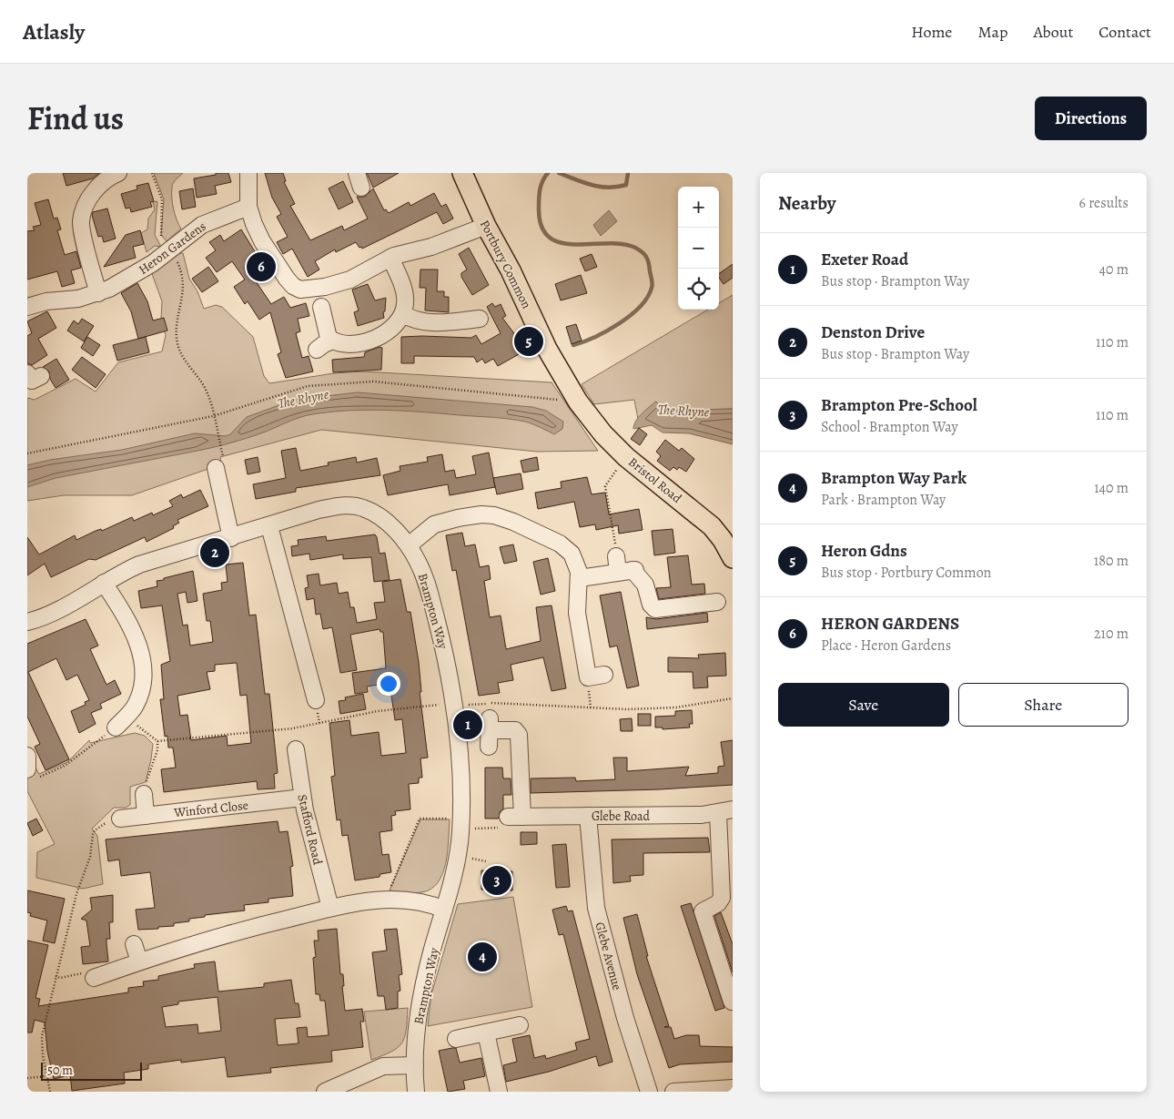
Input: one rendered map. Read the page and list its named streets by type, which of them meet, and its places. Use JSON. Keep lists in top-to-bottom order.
{
  "streets": {
    "main road": ["Portbury Common", "Bristol Road"],
    "street": [
      "Heron Gardens",
      "Brampton Way",
      "Winford Close",
      "Glebe Road",
      "Stafford Road",
      "Glebe Avenue"
    ]
  },
  "crossings": [
    ["Portbury Common", "Bristol Road"],
    ["Winford Close", "Stafford Road"],
    ["Glebe Road", "Glebe Avenue"]
  ],
  "water": ["The Rhyne"],
  "scale_bar": "50 m",
  "page": {
    "header": "Atlasly",
    "nav": [
      "Home",
      "Map",
      "About",
      "Contact"
    ],
    "title": "Find us",
    "buttons": [
      "Directions",
      ["Save", "Share"]
    ],
    "heading": ["Nearby", "6 results"],
    "map_buttons": ["+", "−"],
    "list": [
      {
        "mark": "1",
        "name": "Exeter Road",
        "note": "Bus stop · Brampton Way",
        "value": "40 m"
      },
      {
        "mark": "2",
        "name": "Denston Drive",
        "note": "Bus stop · Brampton Way",
        "value": "110 m"
      },
      {
        "mark": "3",
        "name": "Brampton Pre-School",
        "note": "School · Brampton Way",
        "value": "110 m"
      },
      {
        "mark": "4",
        "name": "Brampton Way Park",
        "note": "Park · Brampton Way",
        "value": "140 m"
      },
      {
        "mark": "5",
        "name": "Heron Gdns",
        "note": "Bus stop · Portbury Common",
        "value": "180 m"
      },
      {
        "mark": "6",
        "name": "HERON GARDENS",
        "note": "Place · Heron Gardens",
        "value": "210 m"
      }
    ],
    "pins": [
      "6",
      "5",
      "2",
      "1",
      "3",
      "4"
    ],
    "scale": "50 m"
  }
}
